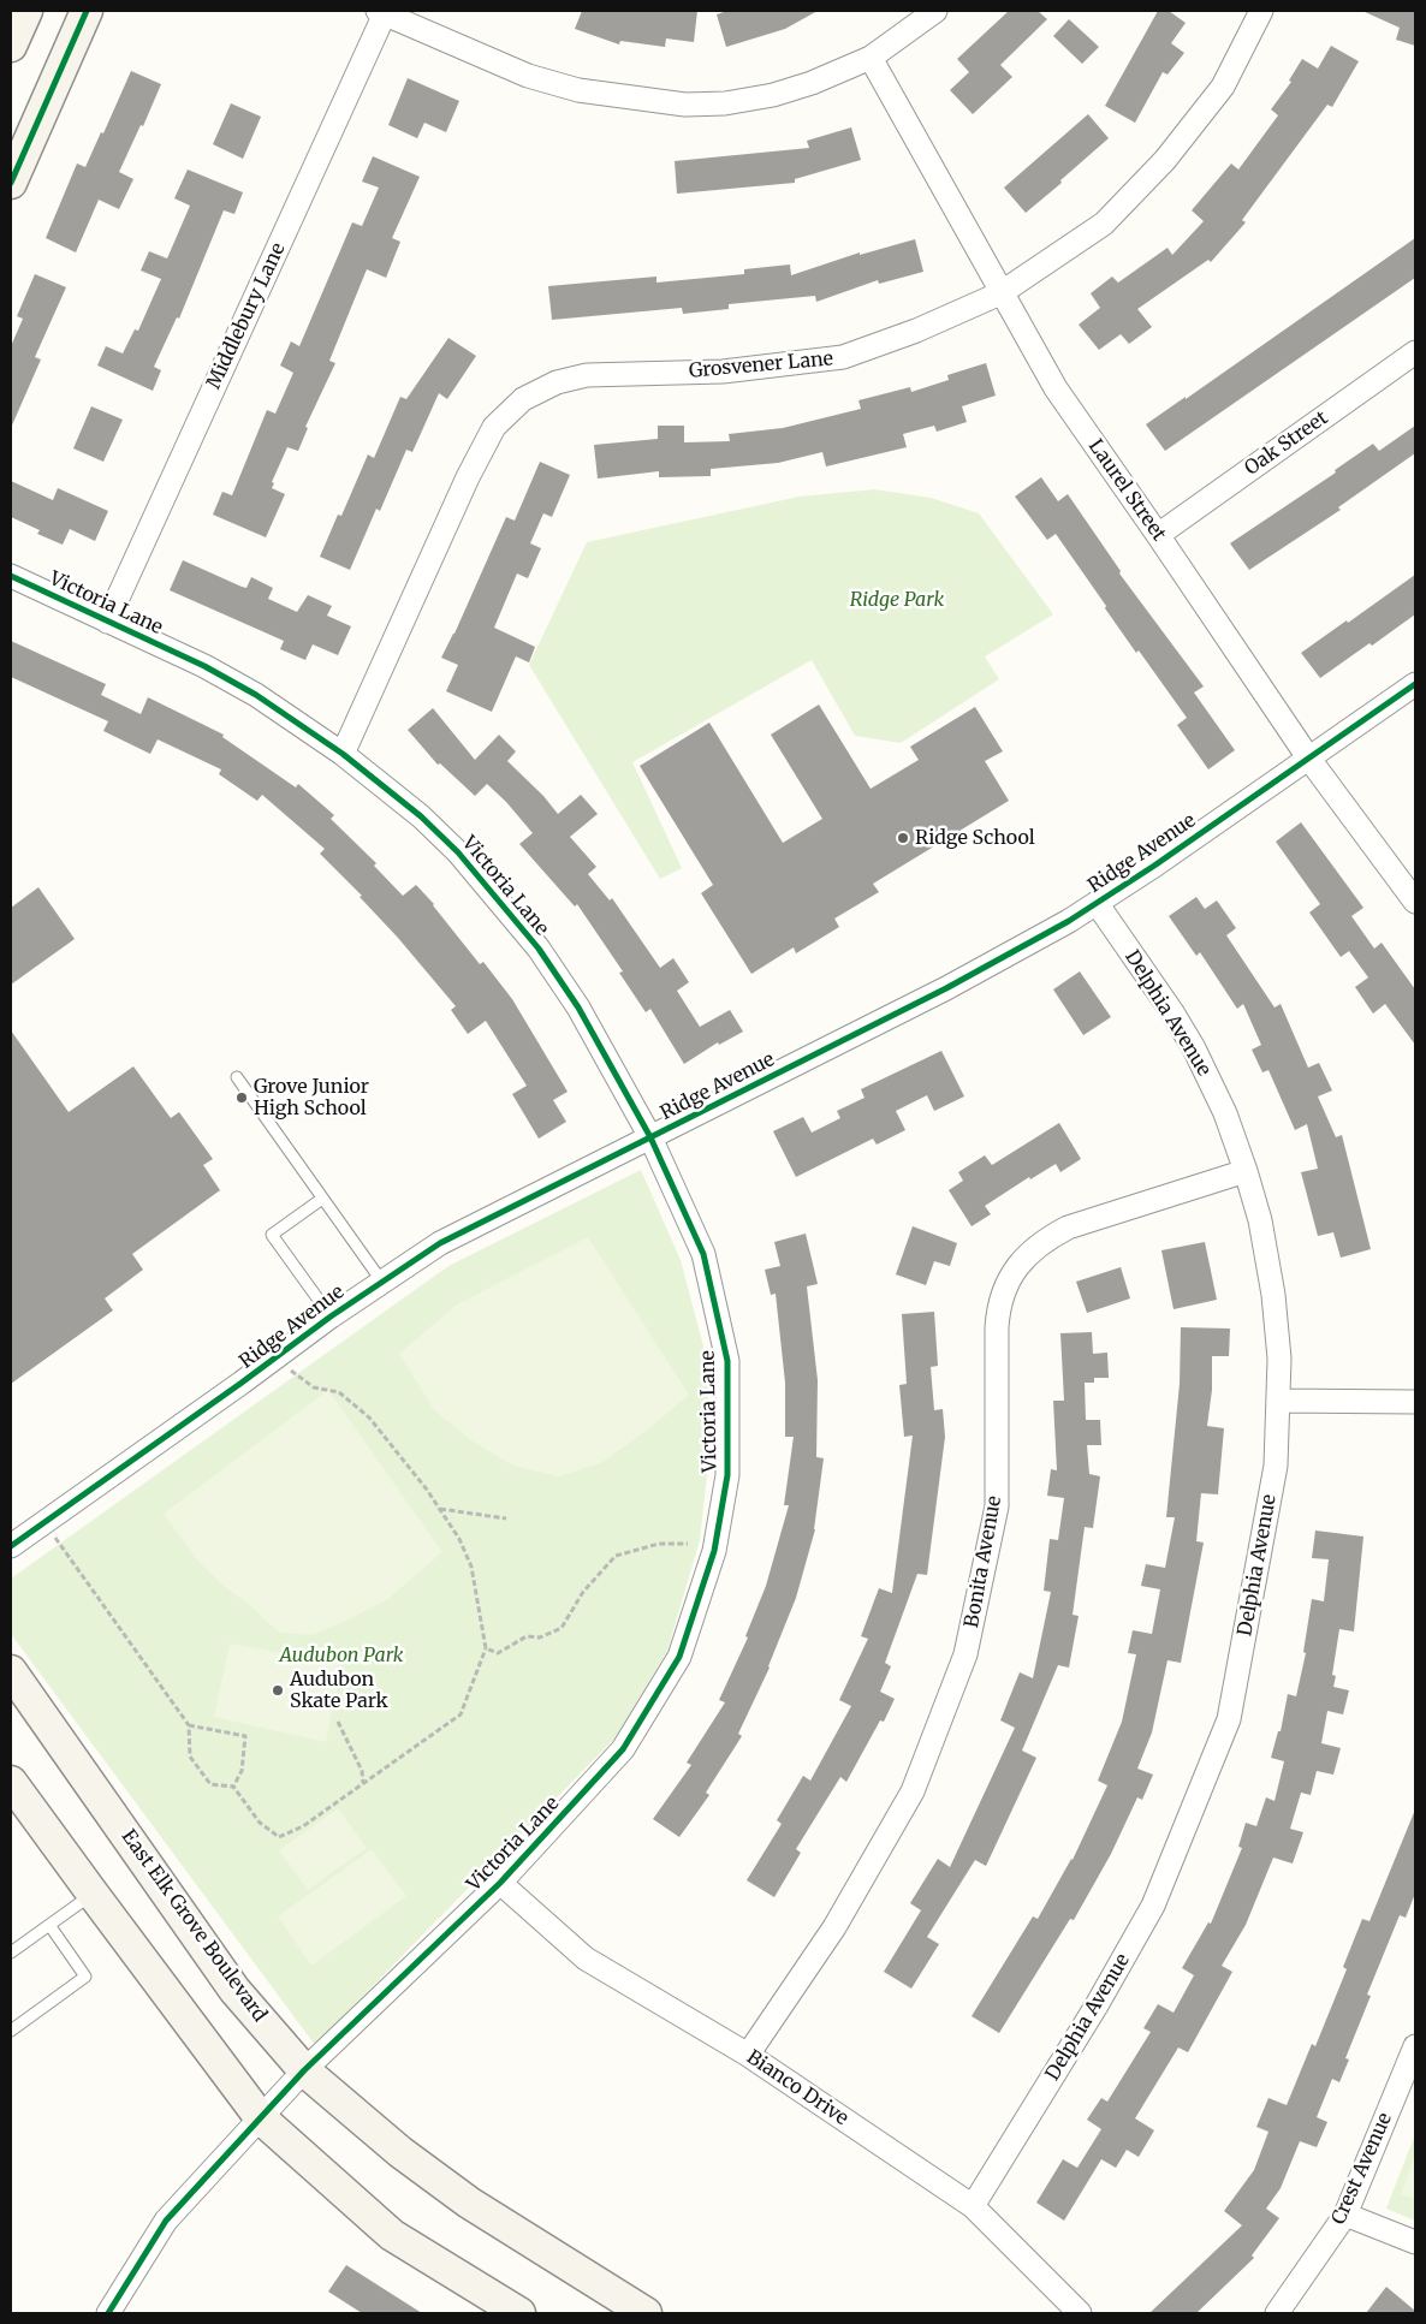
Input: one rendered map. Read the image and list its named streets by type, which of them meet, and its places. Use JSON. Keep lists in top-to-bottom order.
{
  "streets": {
    "street": [
      "Middlebury Lane",
      "Grosvener Lane",
      "Oak Street",
      "Laurel Street",
      "Victoria Lane",
      "Ridge Avenue",
      "Delphia Avenue",
      "Bonita Avenue",
      "East Elk Grove Boulevard",
      "Bianco Drive",
      "Crest Avenue"
    ]
  },
  "crossings": [
    ["Middlebury Lane", "Victoria Lane"],
    ["Grosvener Lane", "Laurel Street"],
    ["Grosvener Lane", "Victoria Lane"],
    ["Oak Street", "Laurel Street"],
    ["Laurel Street", "Ridge Avenue"],
    ["Victoria Lane", "Ridge Avenue"],
    ["Victoria Lane", "East Elk Grove Boulevard"],
    ["Victoria Lane", "Bianco Drive"],
    ["Ridge Avenue", "Delphia Avenue"],
    ["Delphia Avenue", "Bonita Avenue"],
    ["Delphia Avenue", "Bianco Drive"],
    ["Bonita Avenue", "Bianco Drive"]
  ],
  "parks": ["Ridge Park", "Audubon Park"],
  "places": ["Ridge School", "Grove Junior High School", "Audubon Skate Park"]
}
